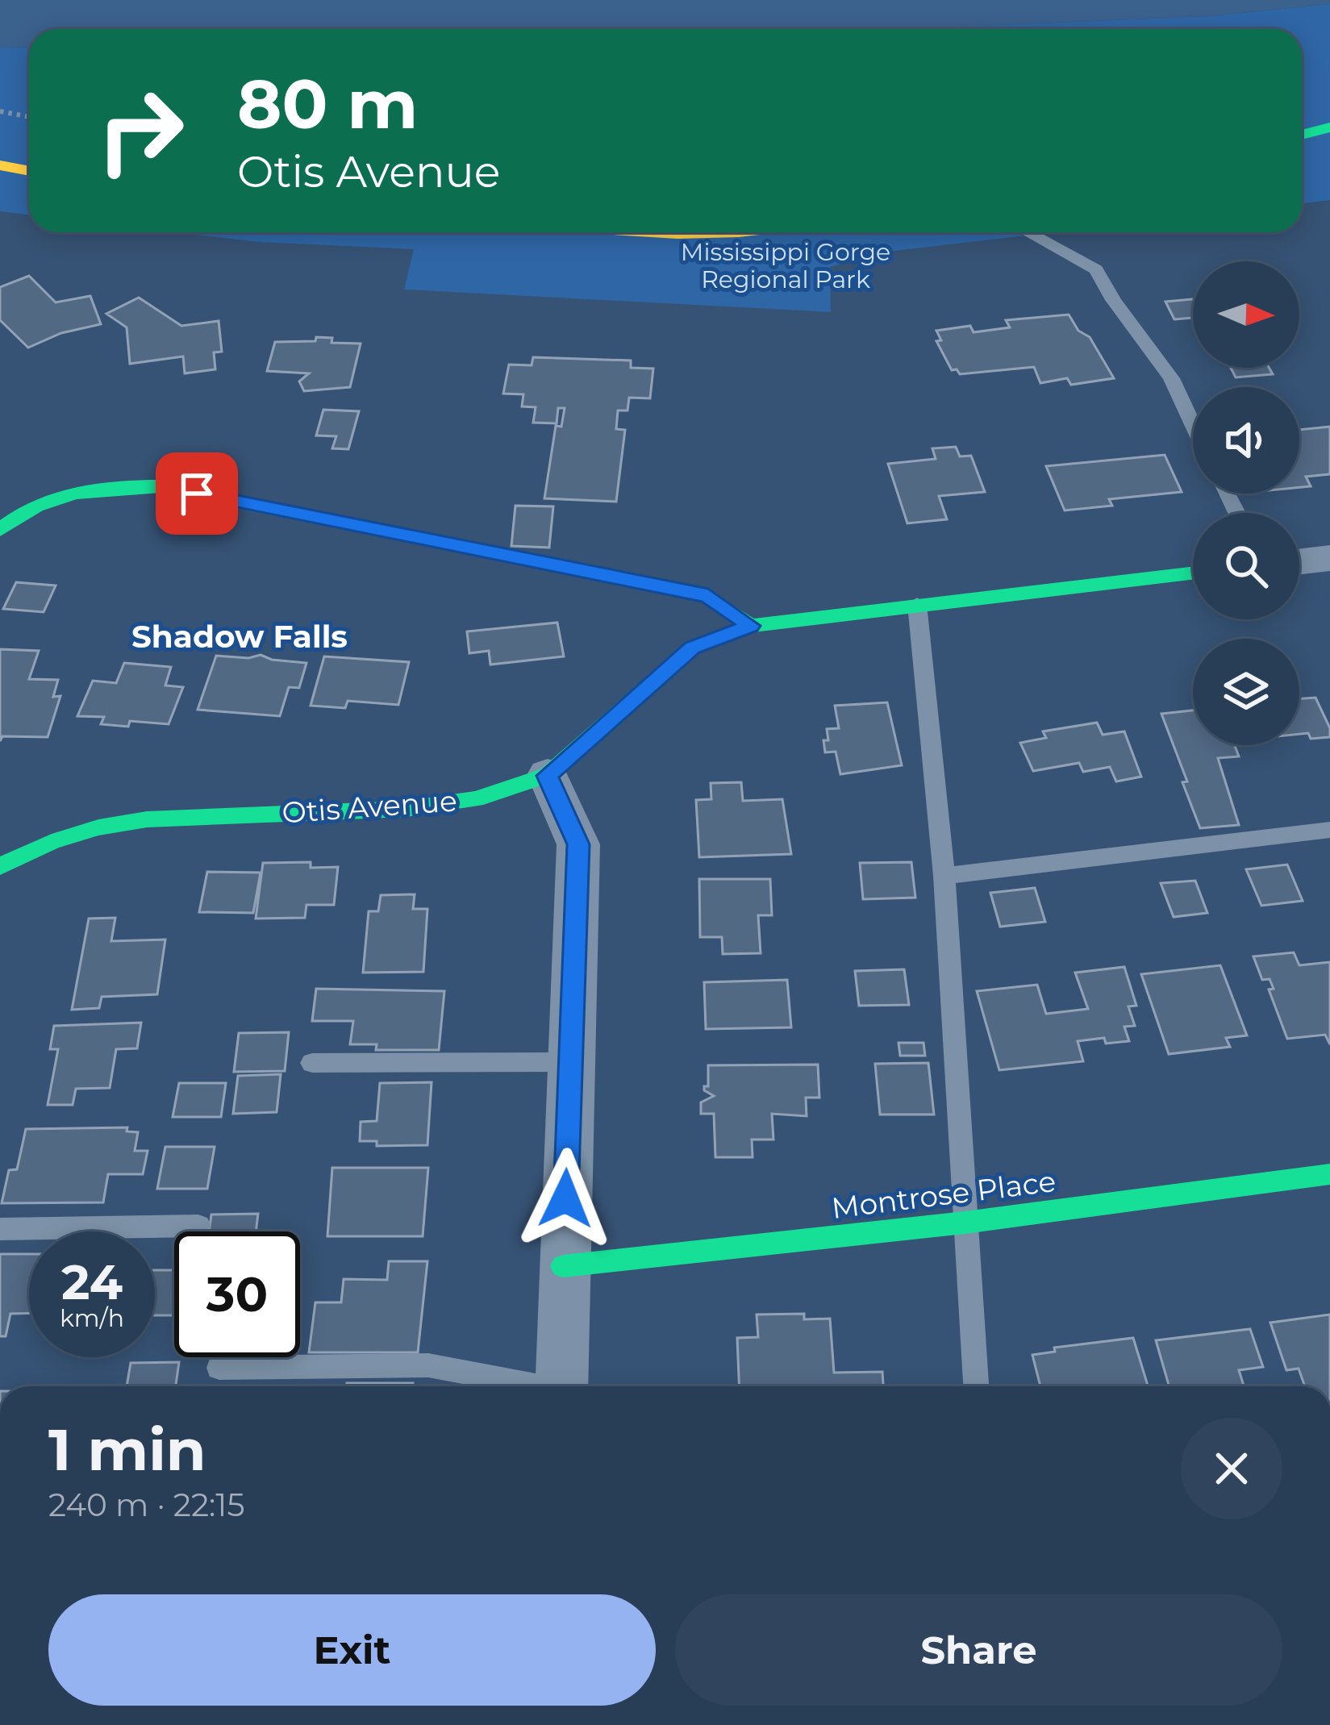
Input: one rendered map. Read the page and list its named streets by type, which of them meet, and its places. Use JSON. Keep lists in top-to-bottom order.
{
  "streets": {
    "street": ["Otis Avenue", "Montrose Place"]
  },
  "districts": ["Shadow Falls"],
  "parks": ["Mississippi Gorge Regional Park"],
  "north": "right",
  "page": {
    "turn": ["80 m", "Otis Avenue"],
    "speed": "24 km/h",
    "limit": "30",
    "heading": ["1 min", "240 m · 22:15"],
    "buttons": ["Exit", "Share"]
  }
}
